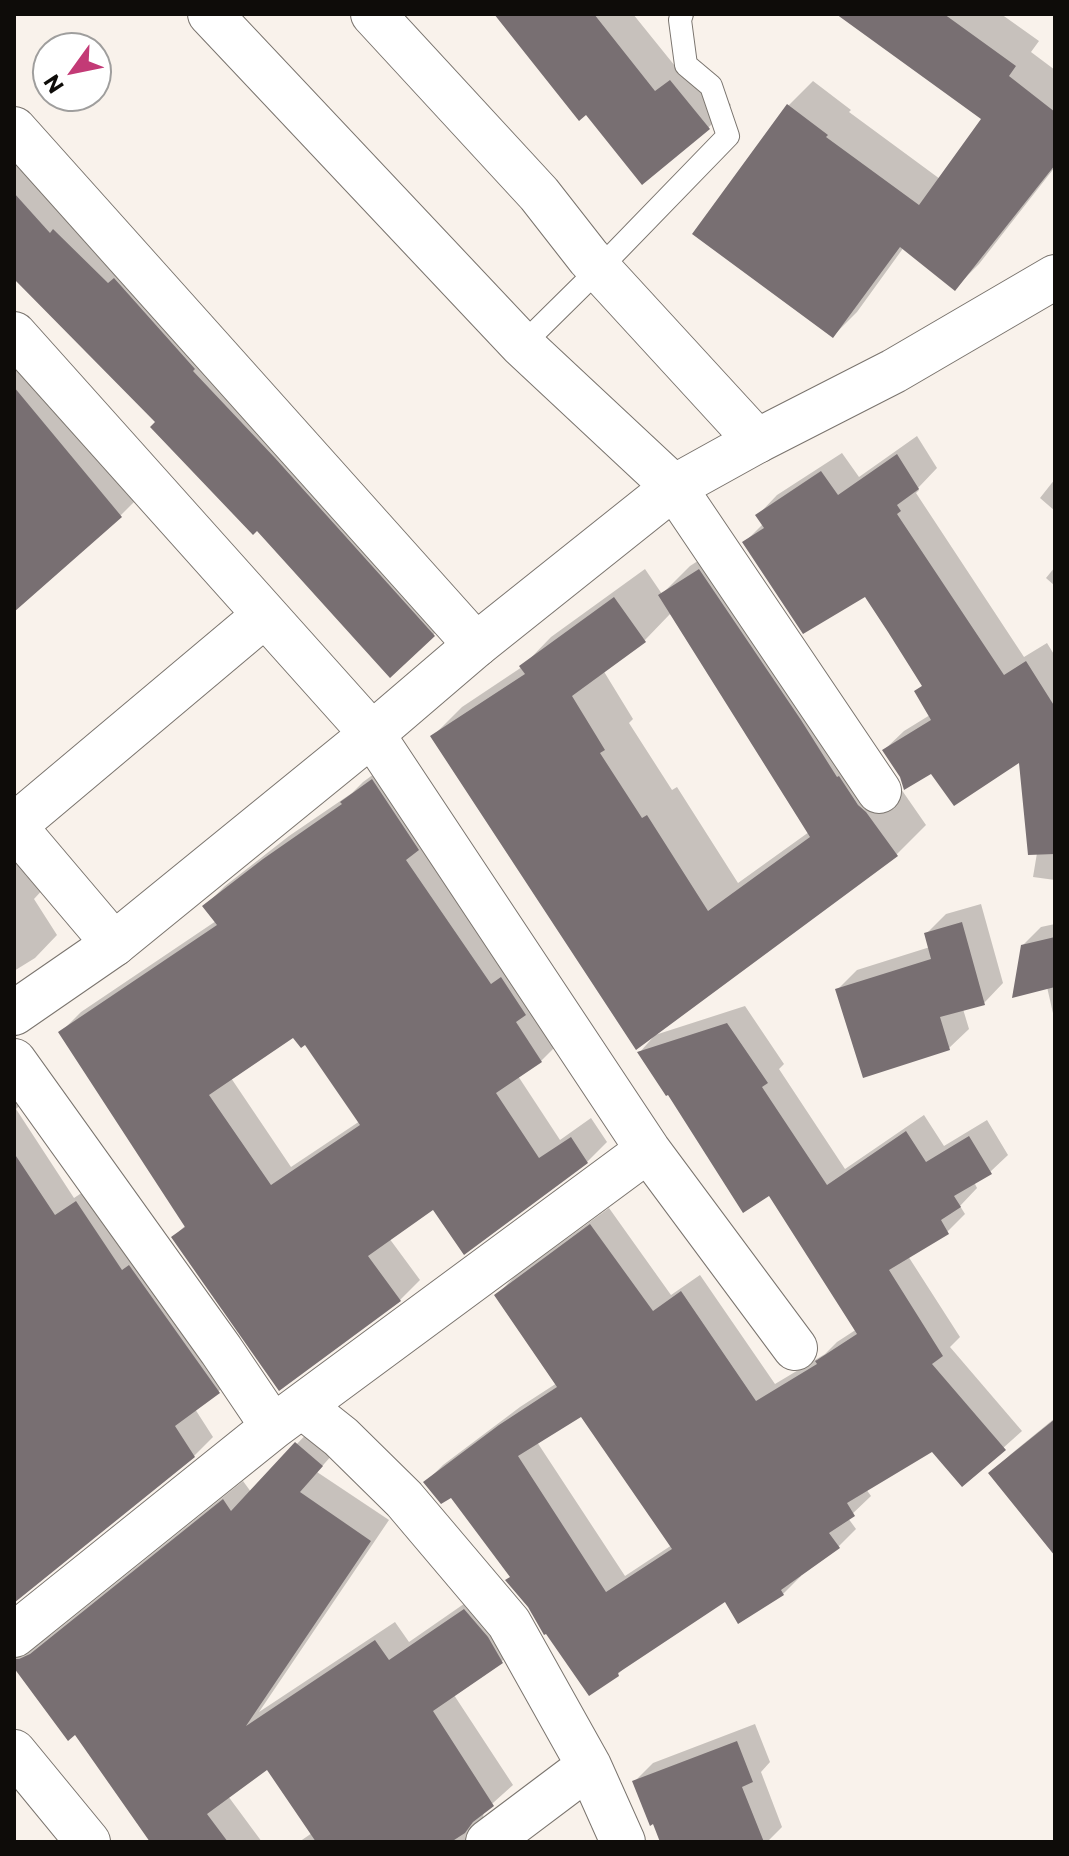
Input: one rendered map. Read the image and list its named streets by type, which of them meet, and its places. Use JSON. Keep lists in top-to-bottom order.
{
  "north": "bottom left"
}
